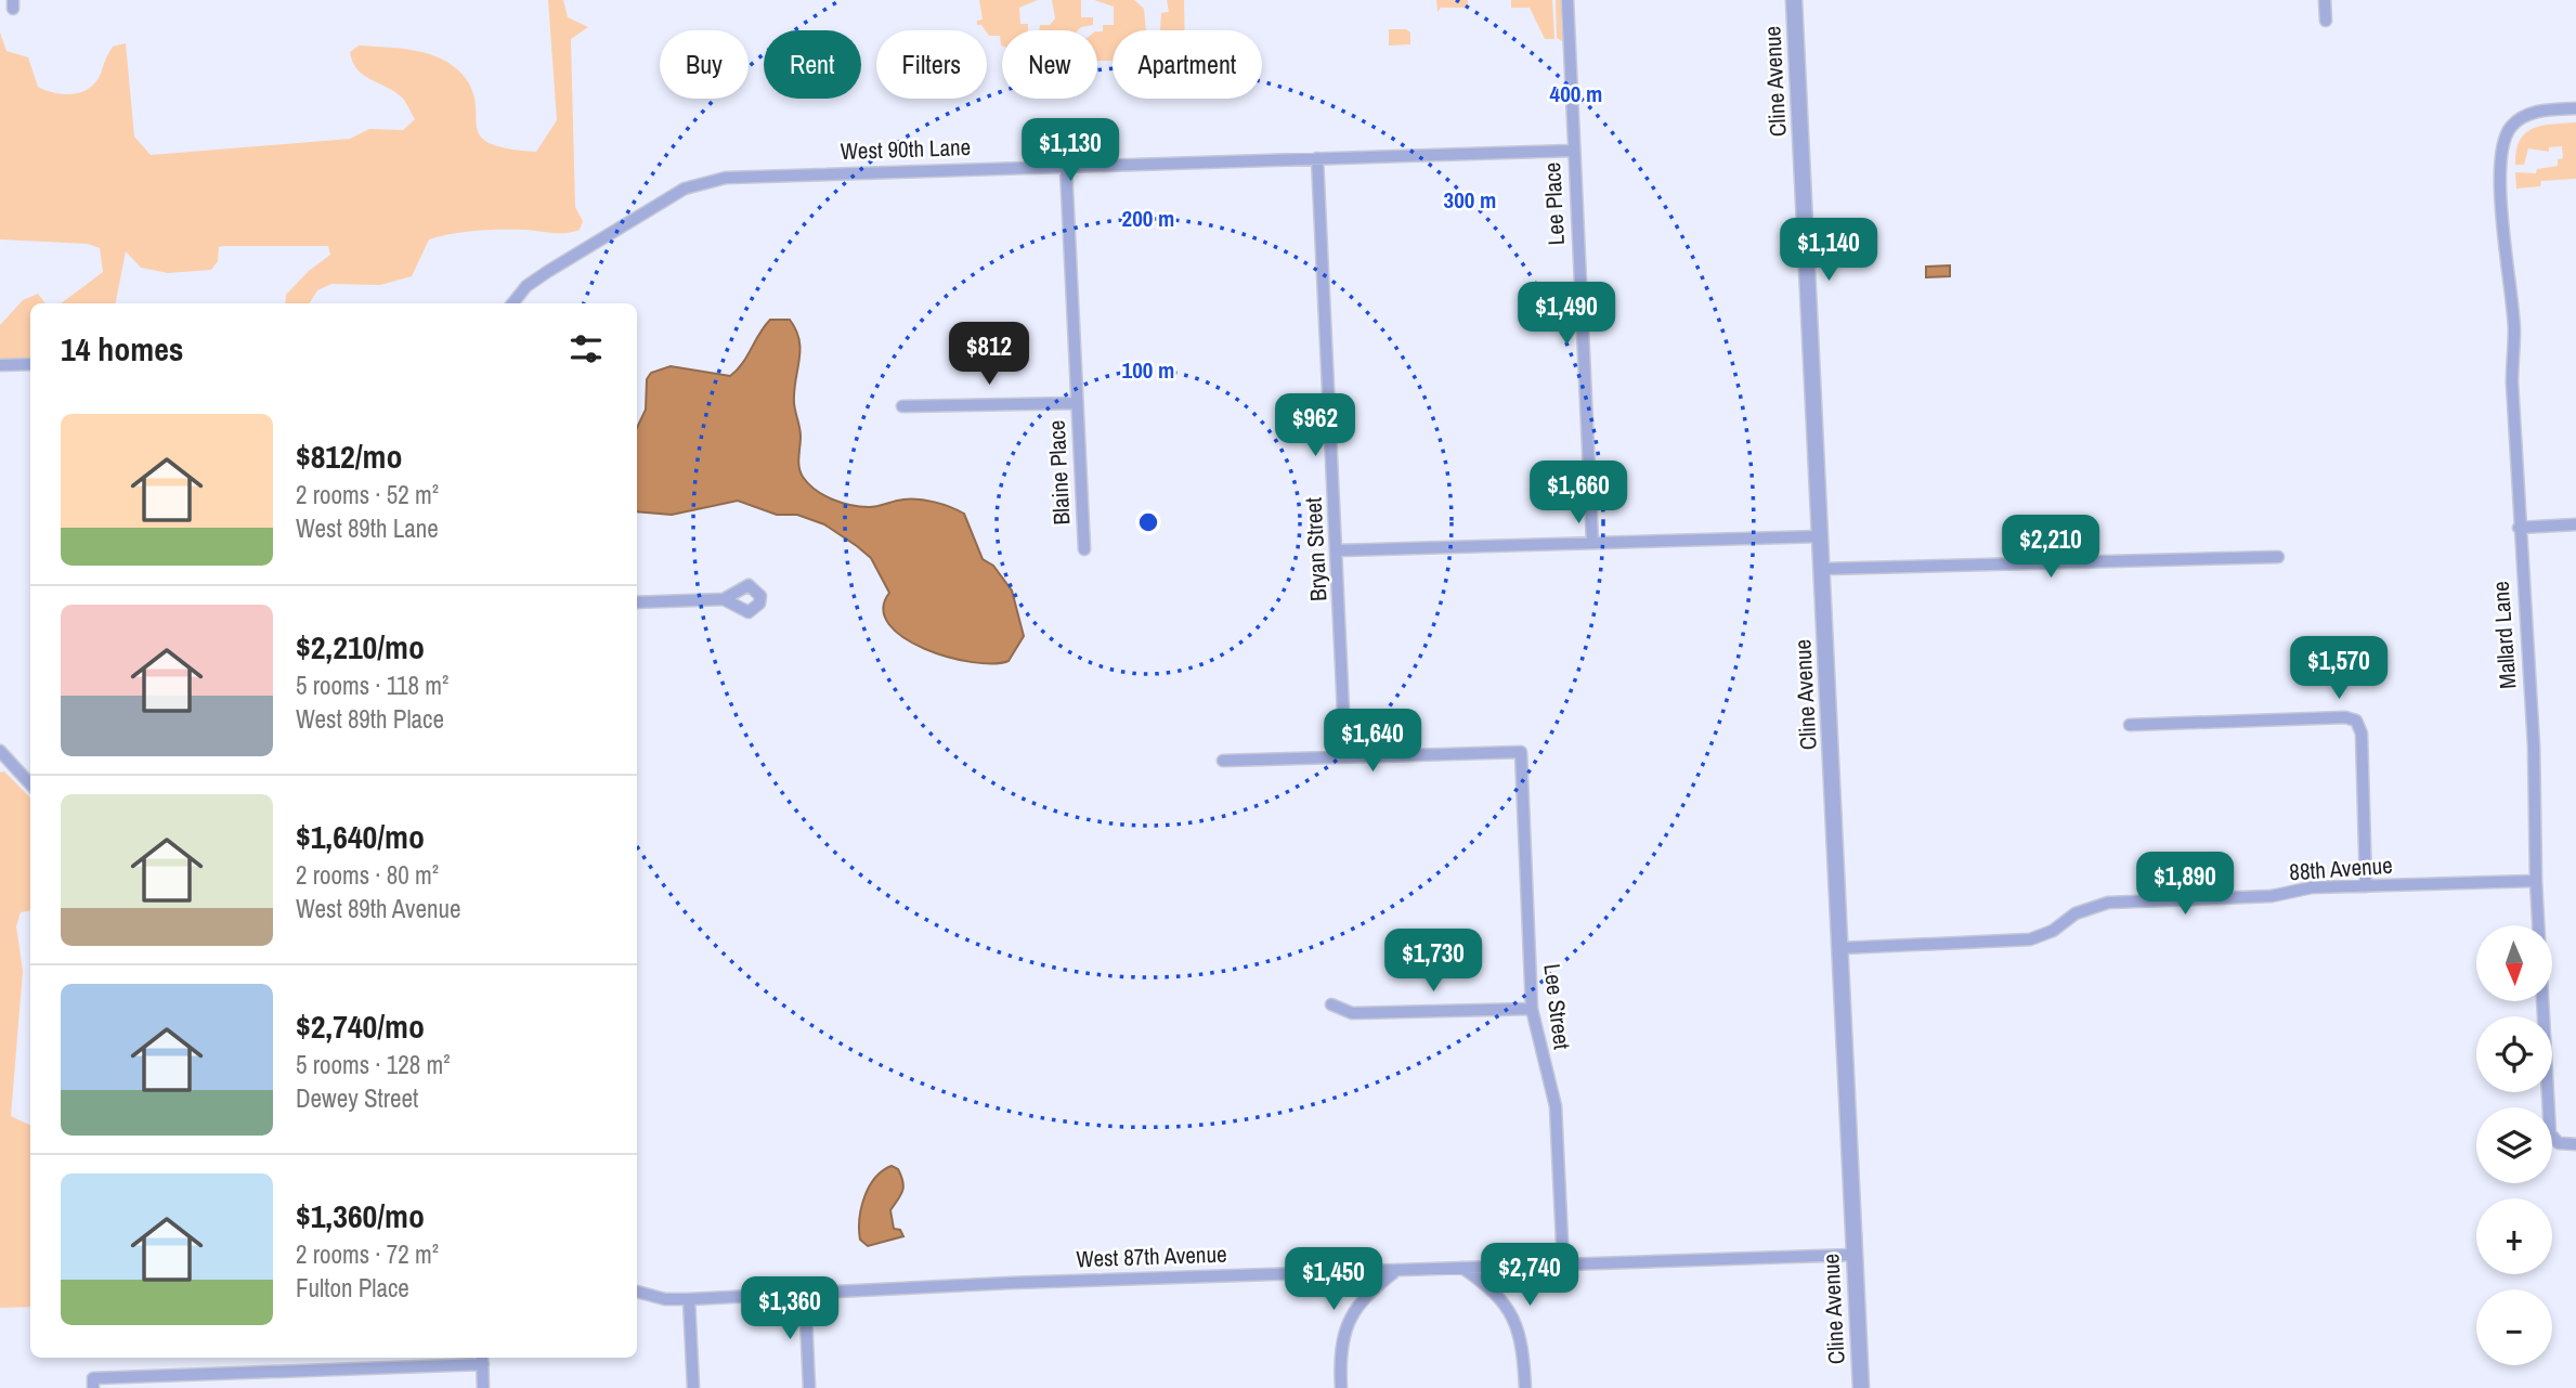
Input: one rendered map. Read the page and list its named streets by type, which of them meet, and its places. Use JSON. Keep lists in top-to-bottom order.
{
  "streets": {
    "street": [
      "Cline Avenue",
      "West 90th Lane",
      "Lee Place",
      "Blaine Place",
      "Bryan Street",
      "Mallard Lane",
      "88th Avenue",
      "Lee Street",
      "West 87th Avenue"
    ]
  },
  "crossings": [
    ["Cline Avenue", "88th Avenue"],
    ["Cline Avenue", "West 87th Avenue"],
    ["West 90th Lane", "Lee Place"],
    ["West 90th Lane", "Blaine Place"],
    ["West 90th Lane", "Bryan Street"],
    ["Bryan Street", "Lee Street"],
    ["Mallard Lane", "88th Avenue"],
    ["Lee Street", "West 87th Avenue"]
  ],
  "north": "bottom",
  "page": {
    "chip": [
      "Buy",
      "Rent",
      "Filters",
      "New",
      "Apartment"
    ],
    "price": [
      "$1,130",
      "$1,140",
      "$1,490",
      "$812",
      "$962",
      "$1,660",
      "$2,210",
      "$1,570",
      "$1,640",
      "$1,890",
      "$1,730",
      "$2,740",
      "$1,450",
      "$1,360"
    ],
    "heading": "14 homes",
    "list": [
      {
        "name": "$812/mo",
        "note": "2 rooms · 52 m² · West 89th Lane"
      },
      {
        "name": "$2,210/mo",
        "note": "5 rooms · 118 m² · West 89th Place"
      },
      {
        "name": "$1,640/mo",
        "note": "2 rooms · 80 m² · West 89th Avenue"
      },
      {
        "name": "$2,740/mo",
        "note": "5 rooms · 128 m² · Dewey Street"
      },
      {
        "name": "$1,360/mo",
        "note": "2 rooms · 72 m² · Fulton Place"
      }
    ],
    "map_buttons": ["+", "−"]
  },
  "rings": [
    "400 m",
    "300 m",
    "200 m",
    "100 m"
  ]
}
